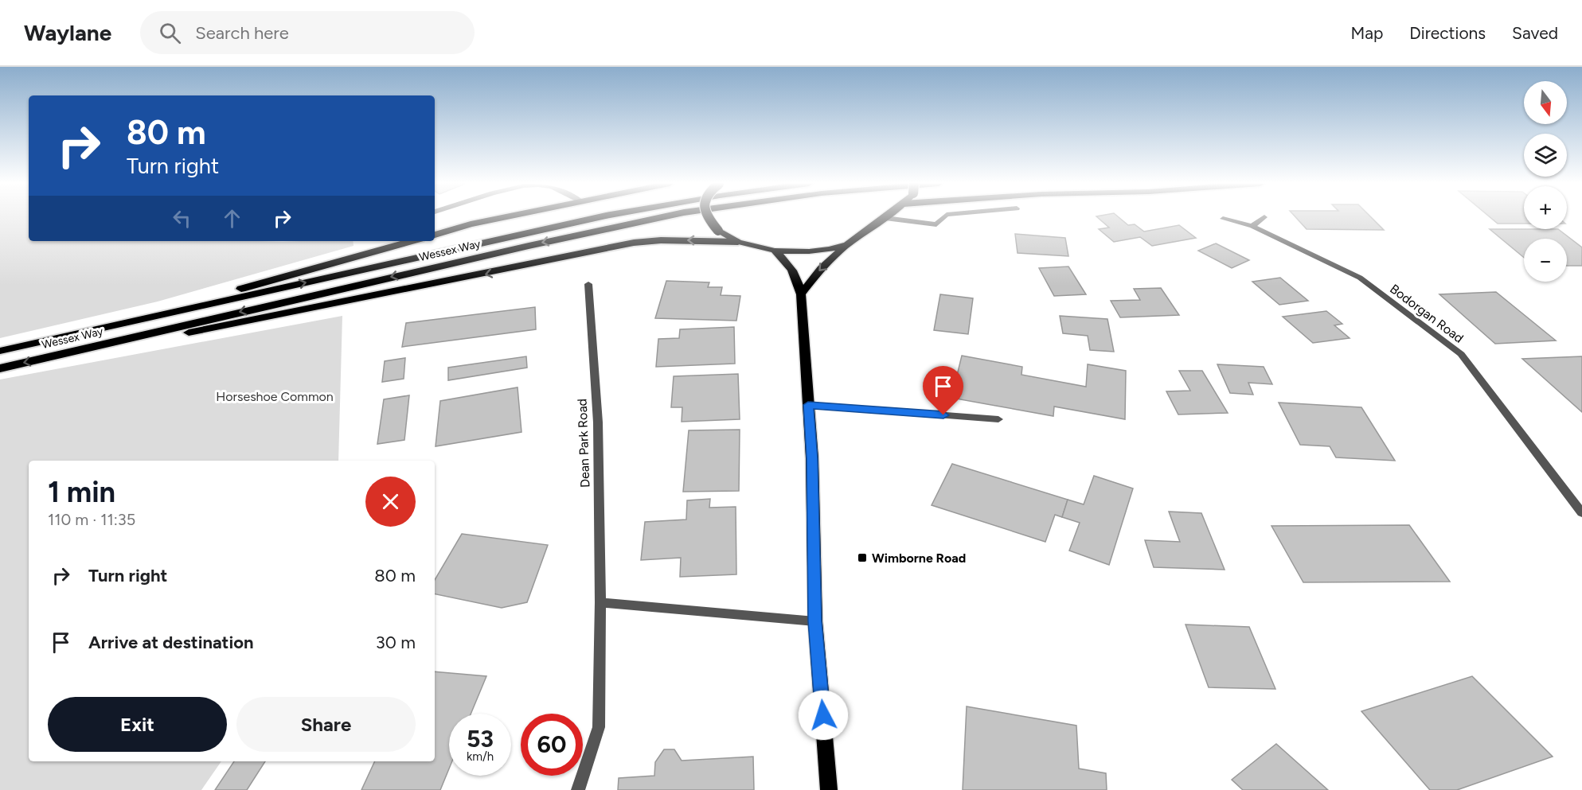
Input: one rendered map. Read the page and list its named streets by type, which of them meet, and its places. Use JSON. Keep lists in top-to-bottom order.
{
  "streets": {
    "highway": ["Wessex Way"],
    "street": ["Bodorgan Road", "Dean Park Road"]
  },
  "parks": ["Horseshoe Common"],
  "places": {
    "transit": ["Wimborne Road"]
  },
  "north": "bottom",
  "page": {
    "header": "Waylane",
    "search": "Search here",
    "nav": ["Map", "Directions", "Saved"],
    "map_buttons": ["+", "−"],
    "turn": ["80 m", "Turn right"],
    "heading": ["1 min", "110 m · 11:35"],
    "list": [
      {
        "name": "Turn right",
        "value": "80 m"
      },
      {
        "name": "Arrive at destination",
        "value": "30 m"
      }
    ],
    "buttons": ["Exit", "Share"],
    "speed": "53 km/h",
    "limit": "60"
  }
}
